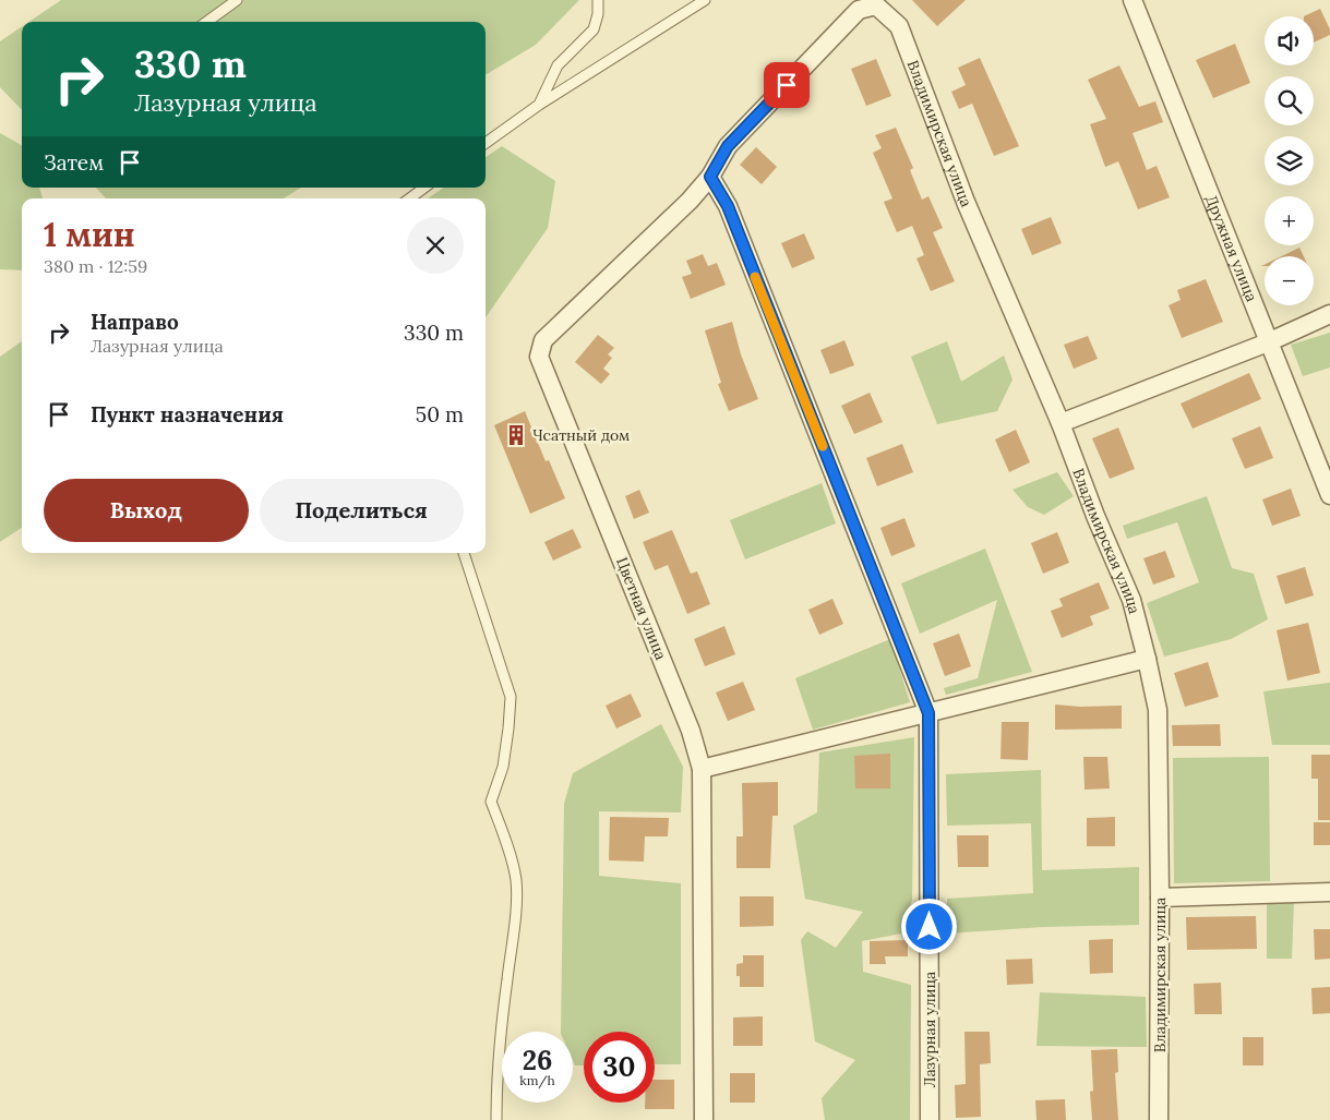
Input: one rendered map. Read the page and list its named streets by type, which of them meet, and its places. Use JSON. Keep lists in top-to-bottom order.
{
  "streets": {
    "street": [
      "Владимирская улица",
      "Дружная улица",
      "Цветная улица",
      "Лазурная улица"
    ]
  },
  "crossings": [
    ["Владимирская улица", "Цветная улица"],
    ["Владимирская улица", "Лазурная улица"],
    ["Цветная улица", "Лазурная улица"]
  ],
  "places": {
    "building": ["Чсатный дом"]
  },
  "page": {
    "map_buttons": ["+", "−"],
    "turn": ["330 m", "Лазурная улица"],
    "then": "Затем",
    "heading": ["1 мин", "380 m · 12:59"],
    "list": [
      {
        "name": "Направо",
        "note": "Лазурная улица",
        "value": "330 m"
      },
      {
        "name": "Пункт назначения",
        "value": "50 m"
      }
    ],
    "buttons": ["Выход", "Поделиться"],
    "speed": "26 km/h",
    "limit": "30"
  }
}
